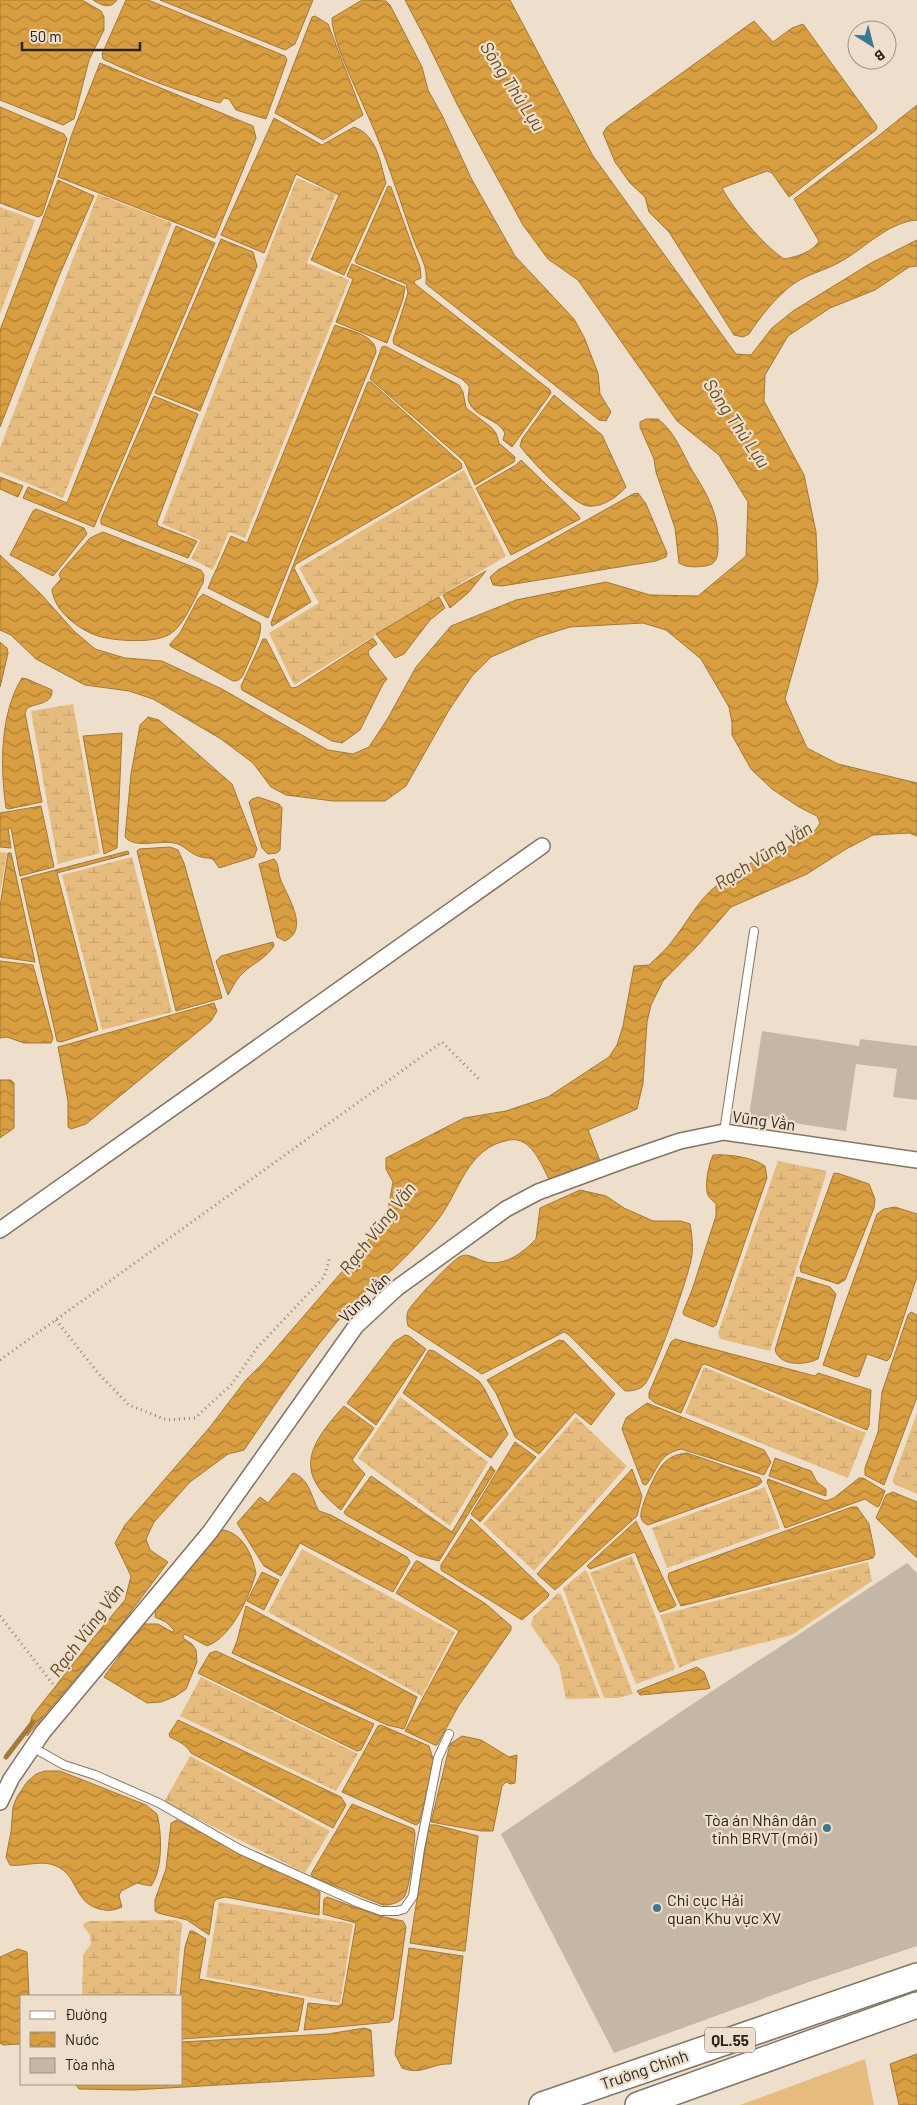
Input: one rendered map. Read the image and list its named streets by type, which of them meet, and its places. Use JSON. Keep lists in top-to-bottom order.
{
  "streets": {
    "highway": ["QL.55", "Trường Chinh"],
    "street": ["Vũng Vằn"]
  },
  "water": ["Sông Thủ Lựu", "Rạch Vũng Vằn"],
  "places": ["Tòa án Nhân dân tỉnh BRVT (mới)", "Chi cục Hải quan Khu vực XV"],
  "legend": ["Đường", "Nước", "Tòa nhà"],
  "scale_bar": "50 m",
  "north": "bottom right"
}
